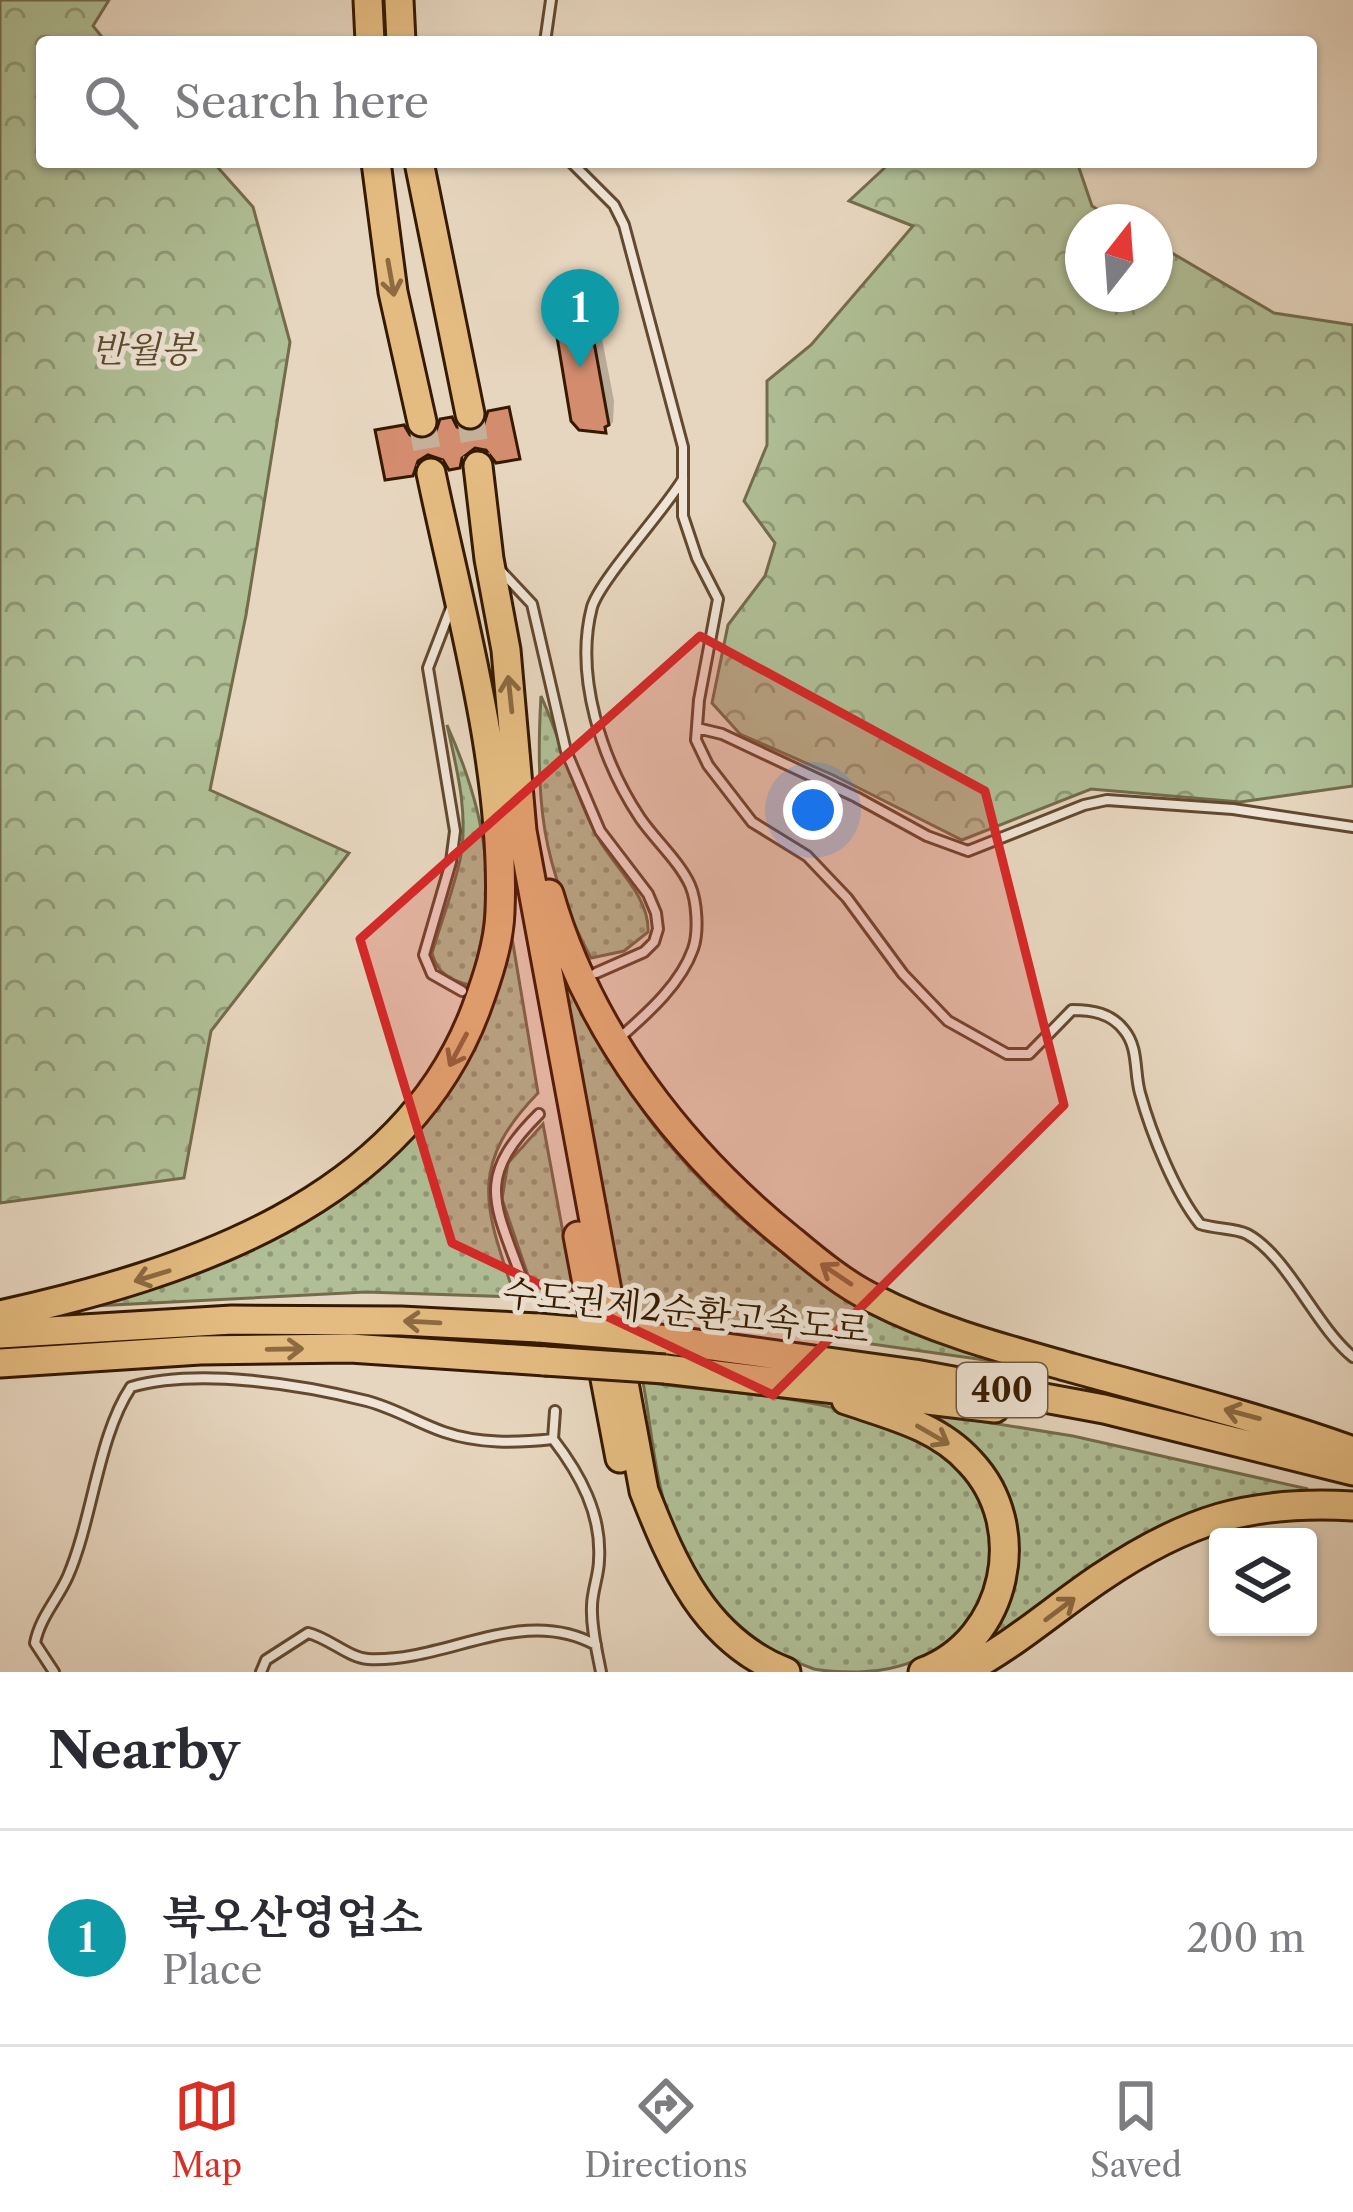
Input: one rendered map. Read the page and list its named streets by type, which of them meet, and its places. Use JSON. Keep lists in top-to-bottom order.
{
  "streets": {
    "highway": ["수도권제2순환고속도로", "400"]
  },
  "parks": ["반월봉"],
  "north": "top",
  "page": {
    "search": "Search here",
    "pins": "1",
    "heading": "Nearby",
    "list": [
      {
        "mark": "1",
        "name": "북오산영업소",
        "note": "Place",
        "value": "200 m"
      }
    ],
    "nav": ["Map", "Directions", "Saved"]
  }
}
